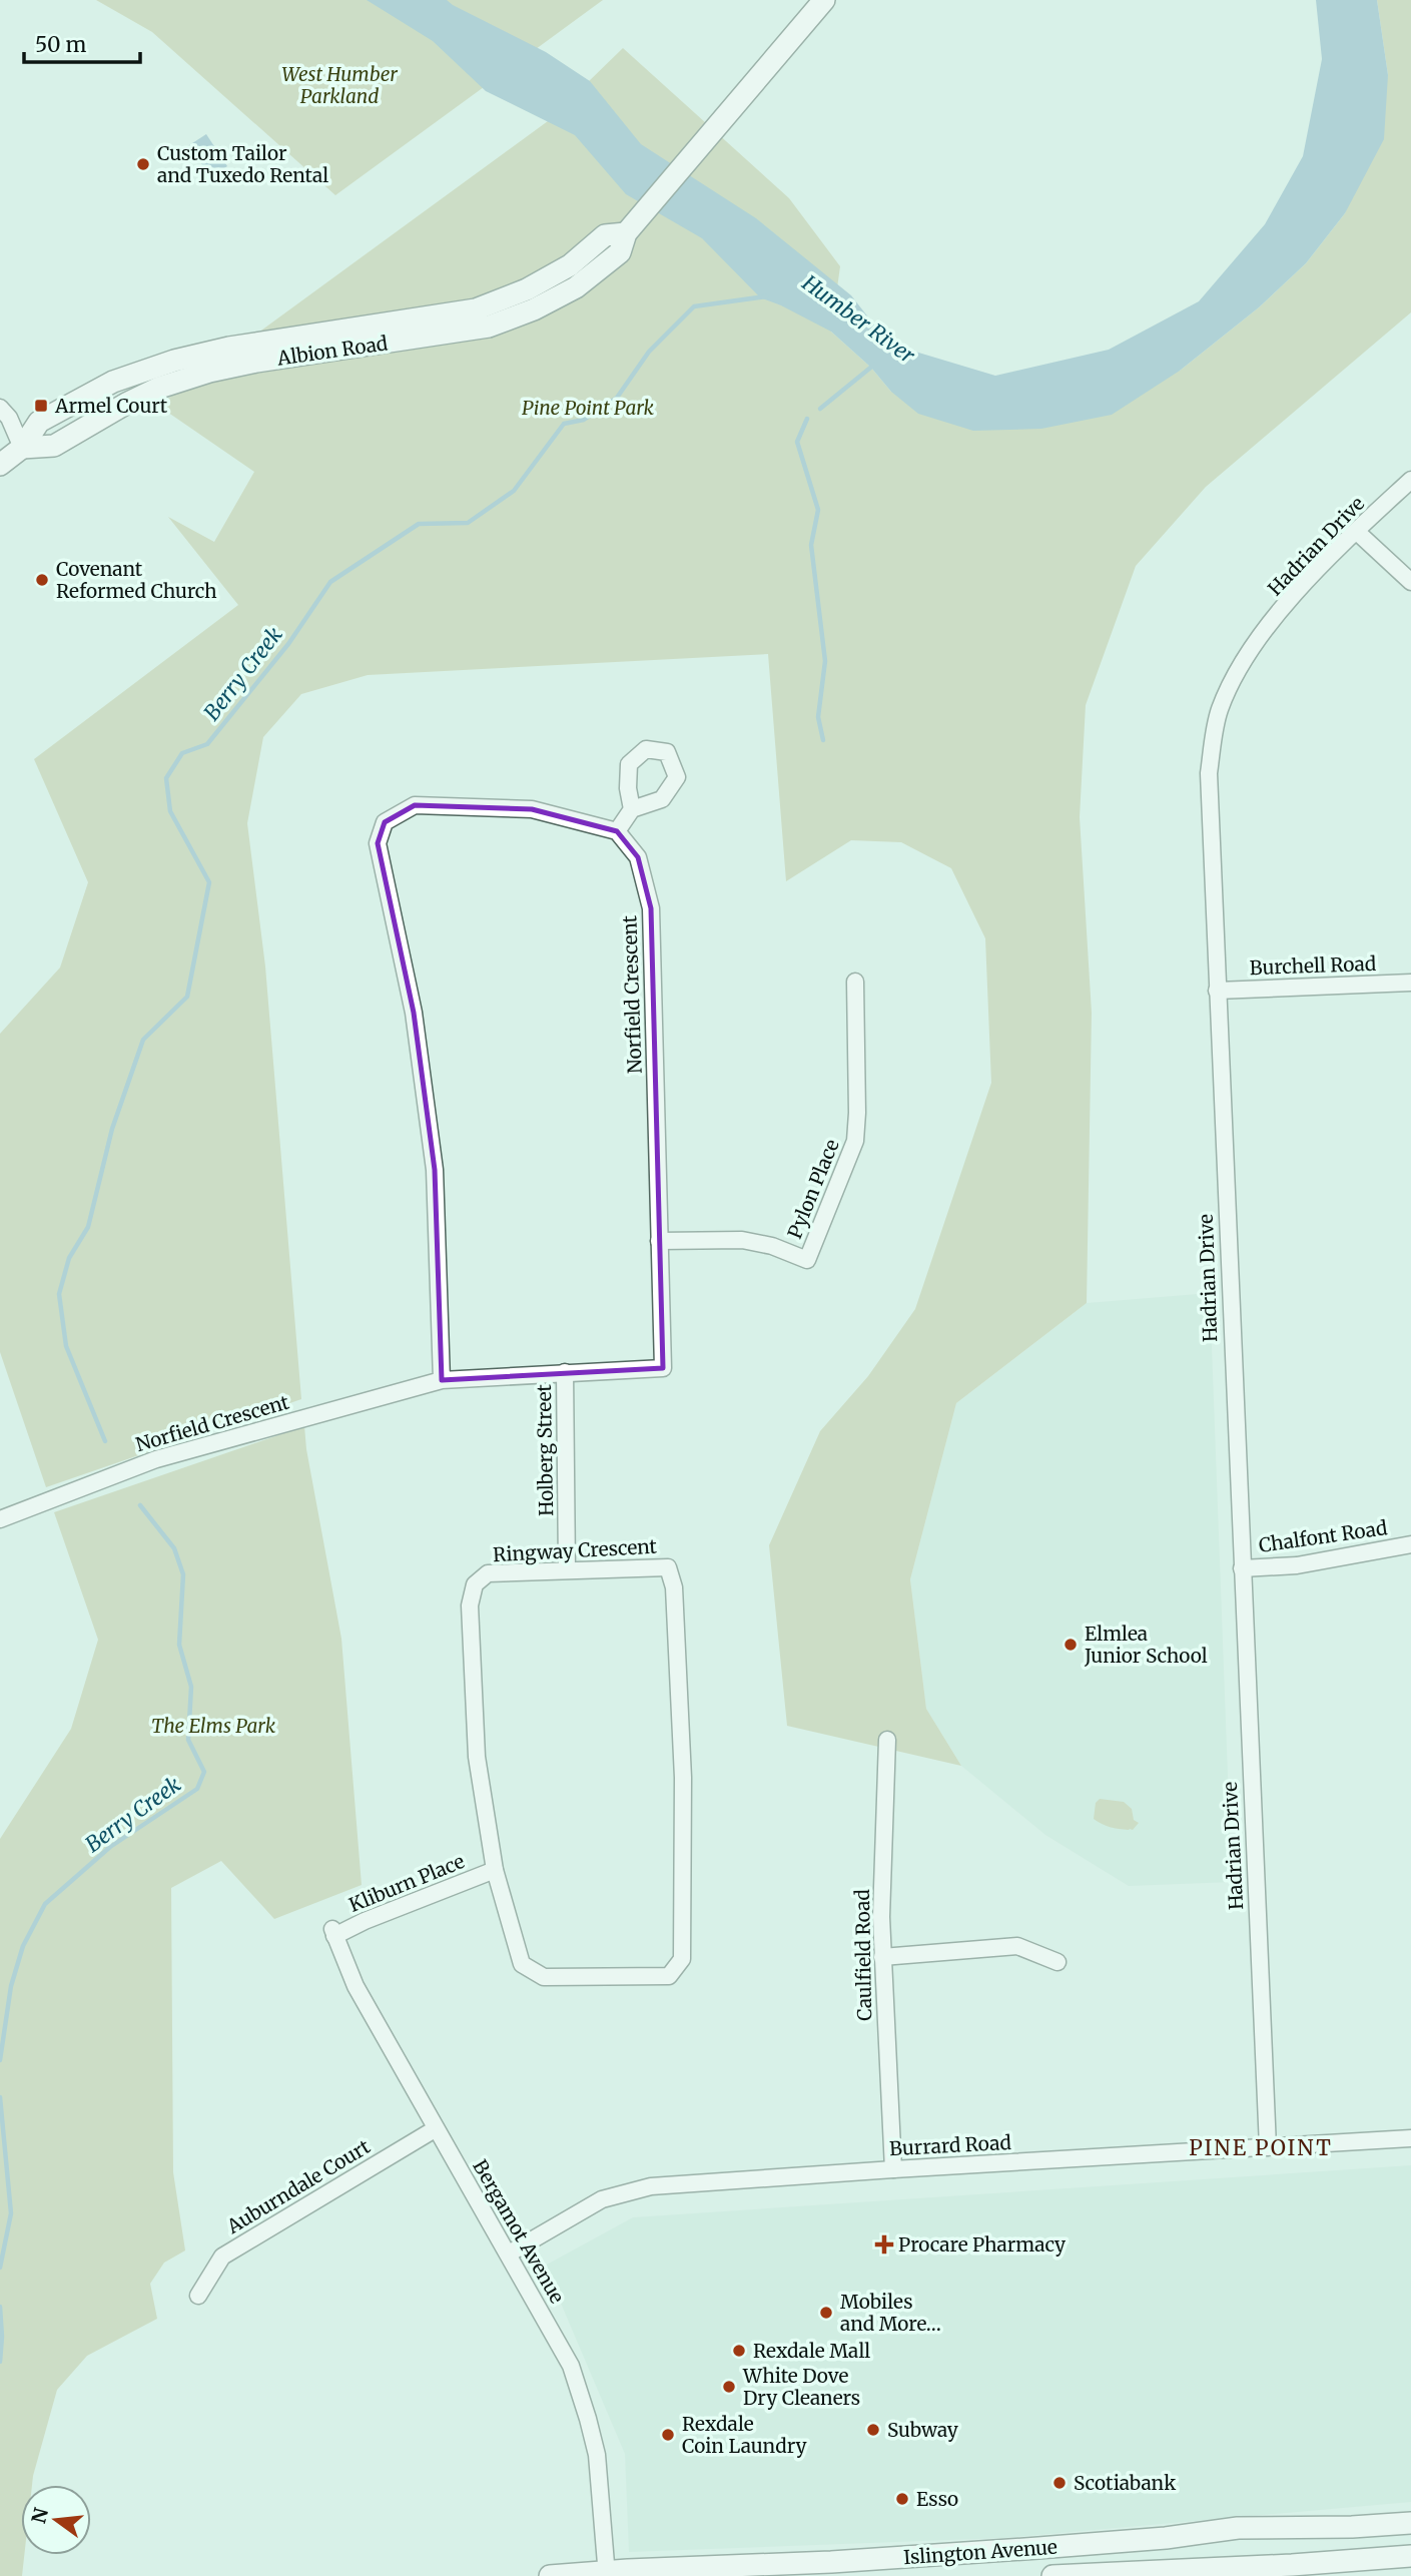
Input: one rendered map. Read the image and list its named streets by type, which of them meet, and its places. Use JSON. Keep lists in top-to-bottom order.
{
  "streets": {
    "main road": ["Albion Road", "Islington Avenue"],
    "street": [
      "Hadrian Drive",
      "Burchell Road",
      "Norfield Crescent",
      "Pylon Place",
      "Holberg Street",
      "Chalfont Road",
      "Ringway Crescent",
      "Kliburn Place",
      "Caulfield Road",
      "Burrard Road",
      "Auburndale Court",
      "Bergamot Avenue"
    ]
  },
  "crossings": [
    ["Hadrian Drive", "Burchell Road"],
    ["Hadrian Drive", "Chalfont Road"],
    ["Hadrian Drive", "Burrard Road"],
    ["Norfield Crescent", "Pylon Place"],
    ["Norfield Crescent", "Holberg Street"],
    ["Holberg Street", "Ringway Crescent"],
    ["Ringway Crescent", "Kliburn Place"],
    ["Kliburn Place", "Bergamot Avenue"],
    ["Caulfield Road", "Burrard Road"],
    ["Burrard Road", "Bergamot Avenue"],
    ["Auburndale Court", "Bergamot Avenue"],
    ["Bergamot Avenue", "Islington Avenue"]
  ],
  "districts": ["PINE POINT"],
  "water": ["Humber River", "Berry Creek"],
  "parks": ["West Humber Parkland", "Pine Point Park", "The Elms Park"],
  "places": {
    "other": [
      "Custom Tailor and Tuxedo Rental",
      "Covenant Reformed Church",
      "Elmlea Junior School",
      "Mobiles and More…",
      "Rexdale Mall",
      "White Dove Dry Cleaners",
      "Subway",
      "Rexdale Coin Laundry",
      "Scotiabank",
      "Esso"
    ],
    "transit": ["Armel Court"],
    "health": ["Procare Pharmacy"]
  },
  "scale_bar": "50 m",
  "north": "left"
}
